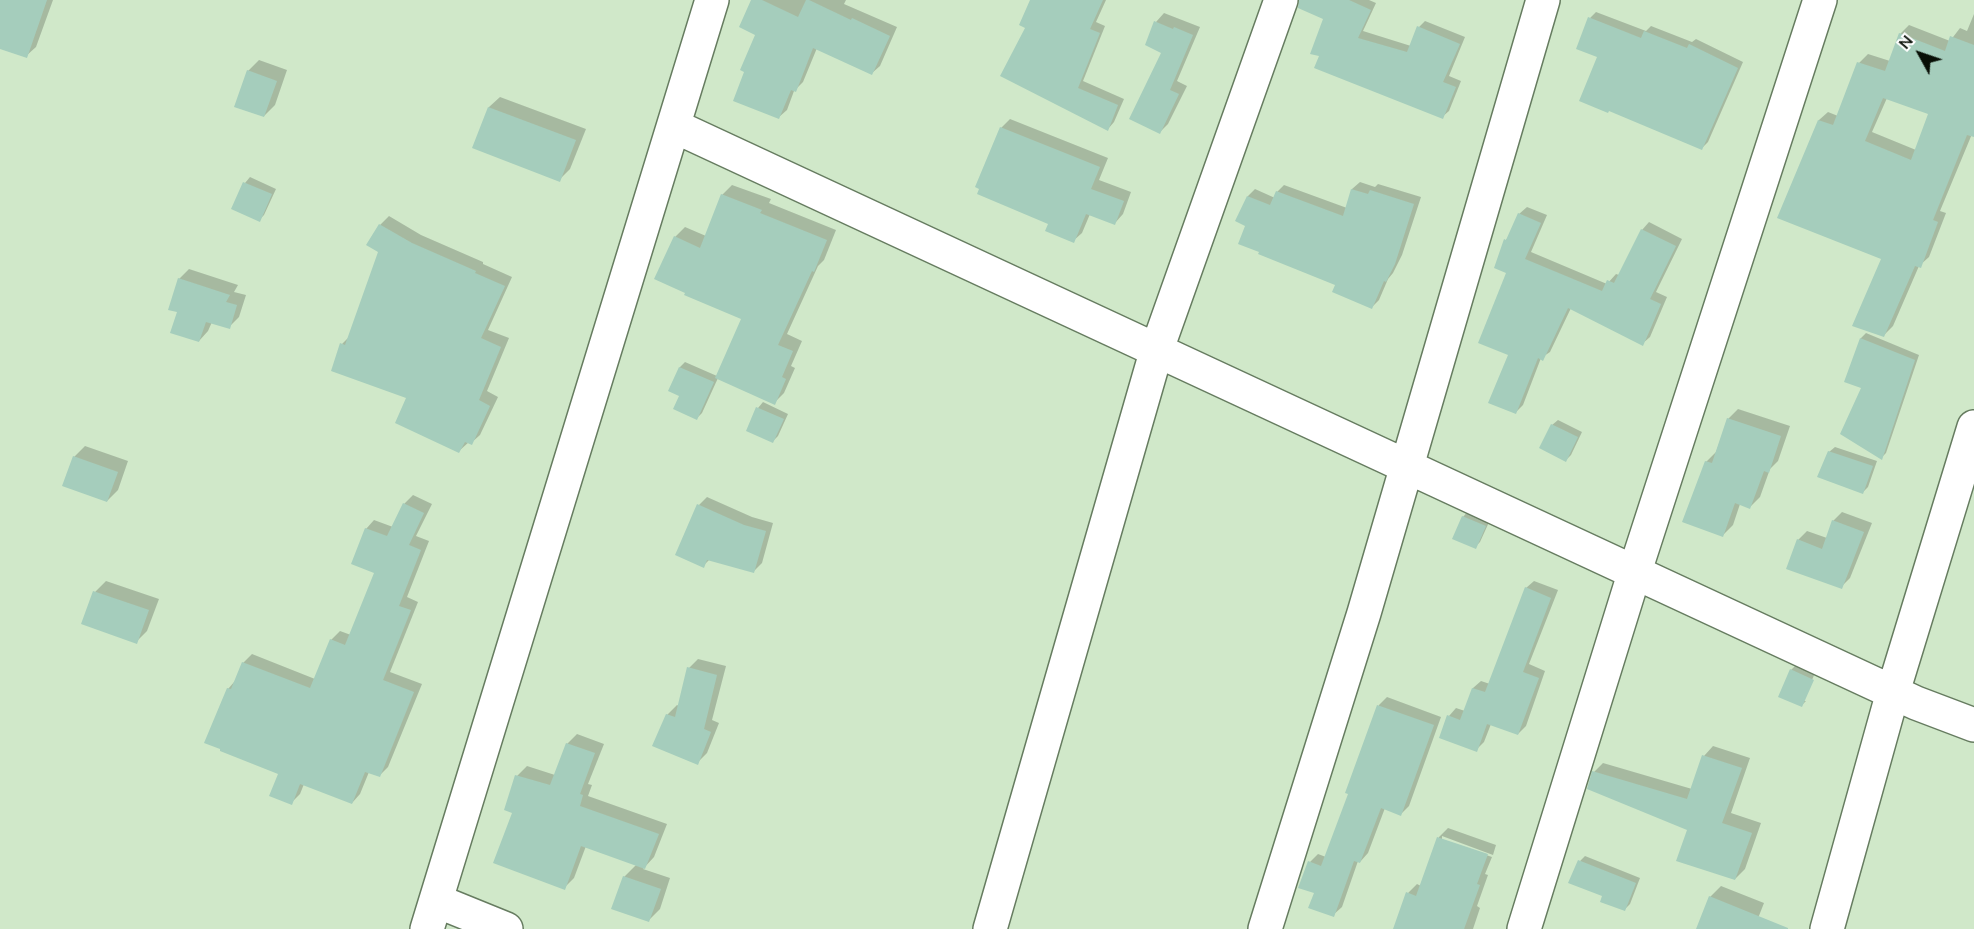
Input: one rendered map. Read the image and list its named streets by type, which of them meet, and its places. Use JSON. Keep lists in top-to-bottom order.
{
  "north": "top left"
}
